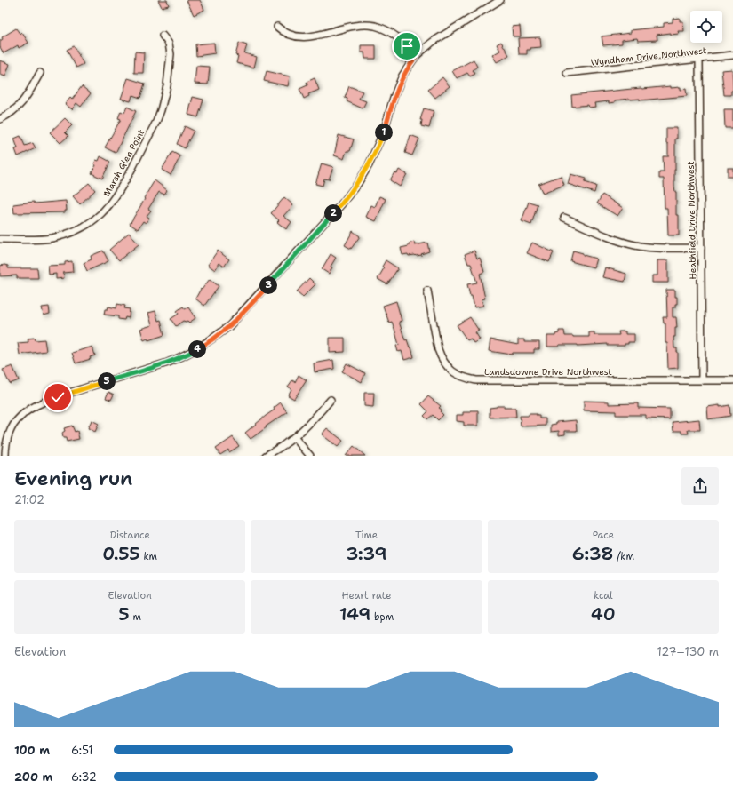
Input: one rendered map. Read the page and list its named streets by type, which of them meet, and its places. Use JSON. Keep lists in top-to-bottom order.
{
  "streets": {
    "street": [
      "Wyndham Drive Northwest",
      "Marsh Glen Point",
      "Heathfield Drive Northwest",
      "Landsdowne Drive Northwest"
    ]
  },
  "crossings": [
    ["Wyndham Drive Northwest", "Heathfield Drive Northwest"],
    ["Heathfield Drive Northwest", "Landsdowne Drive Northwest"]
  ],
  "page": {
    "pins": [
      "1",
      "2",
      "3",
      "4",
      "5"
    ],
    "heading": ["Evening run", "21:02"],
    "stats": [
      ["Distance", "0.55 km"],
      ["Time", "3:39"],
      ["Pace", "6:38 /km"],
      ["Elevation", "5 m"],
      ["Heart rate", "149 bpm"],
      ["kcal", "40"]
    ],
    "chart": ["Elevation", "127–130 m"],
    "list": [
      {
        "name": "100 m",
        "note": "6:51"
      },
      {
        "name": "200 m",
        "note": "6:32"
      }
    ]
  }
}
